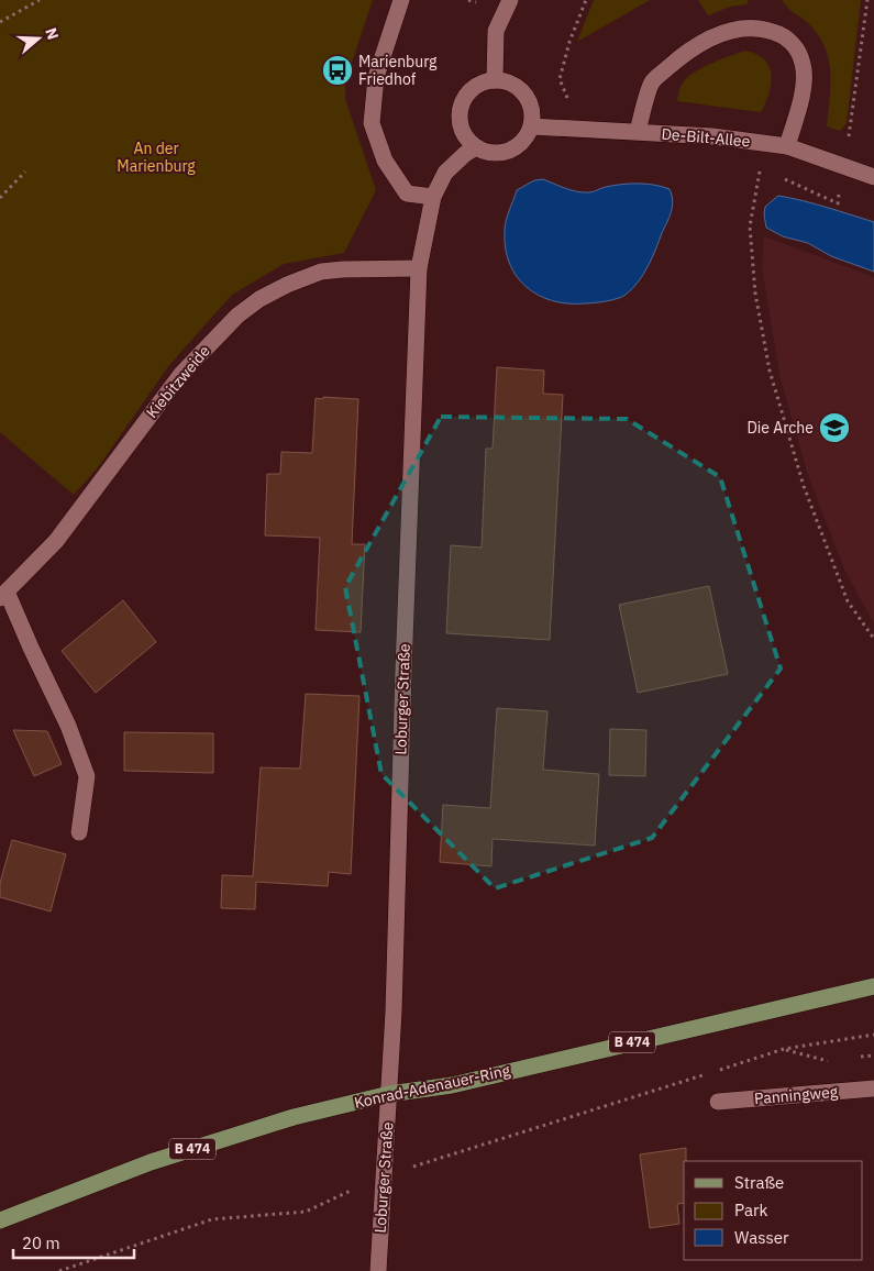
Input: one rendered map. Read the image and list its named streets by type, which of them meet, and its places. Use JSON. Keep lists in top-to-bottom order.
{
  "streets": {
    "main road": ["B 474", "Konrad-Adenauer-Ring"],
    "street": [
      "De-Bilt-Allee",
      "Kiebitzweide",
      "Loburger Straße",
      "Panningweg"
    ]
  },
  "crossings": [
    ["De-Bilt-Allee", "Loburger Straße"],
    ["Kiebitzweide", "Loburger Straße"],
    ["Loburger Straße", "Konrad-Adenauer-Ring"]
  ],
  "parks": ["An der Marienburg"],
  "places": {
    "bus stop": ["Marienburg Friedhof"],
    "school or university": ["Die Arche"]
  },
  "legend": ["Straße", "Park", "Wasser"],
  "scale_bar": "20 m",
  "north": "right"
}
